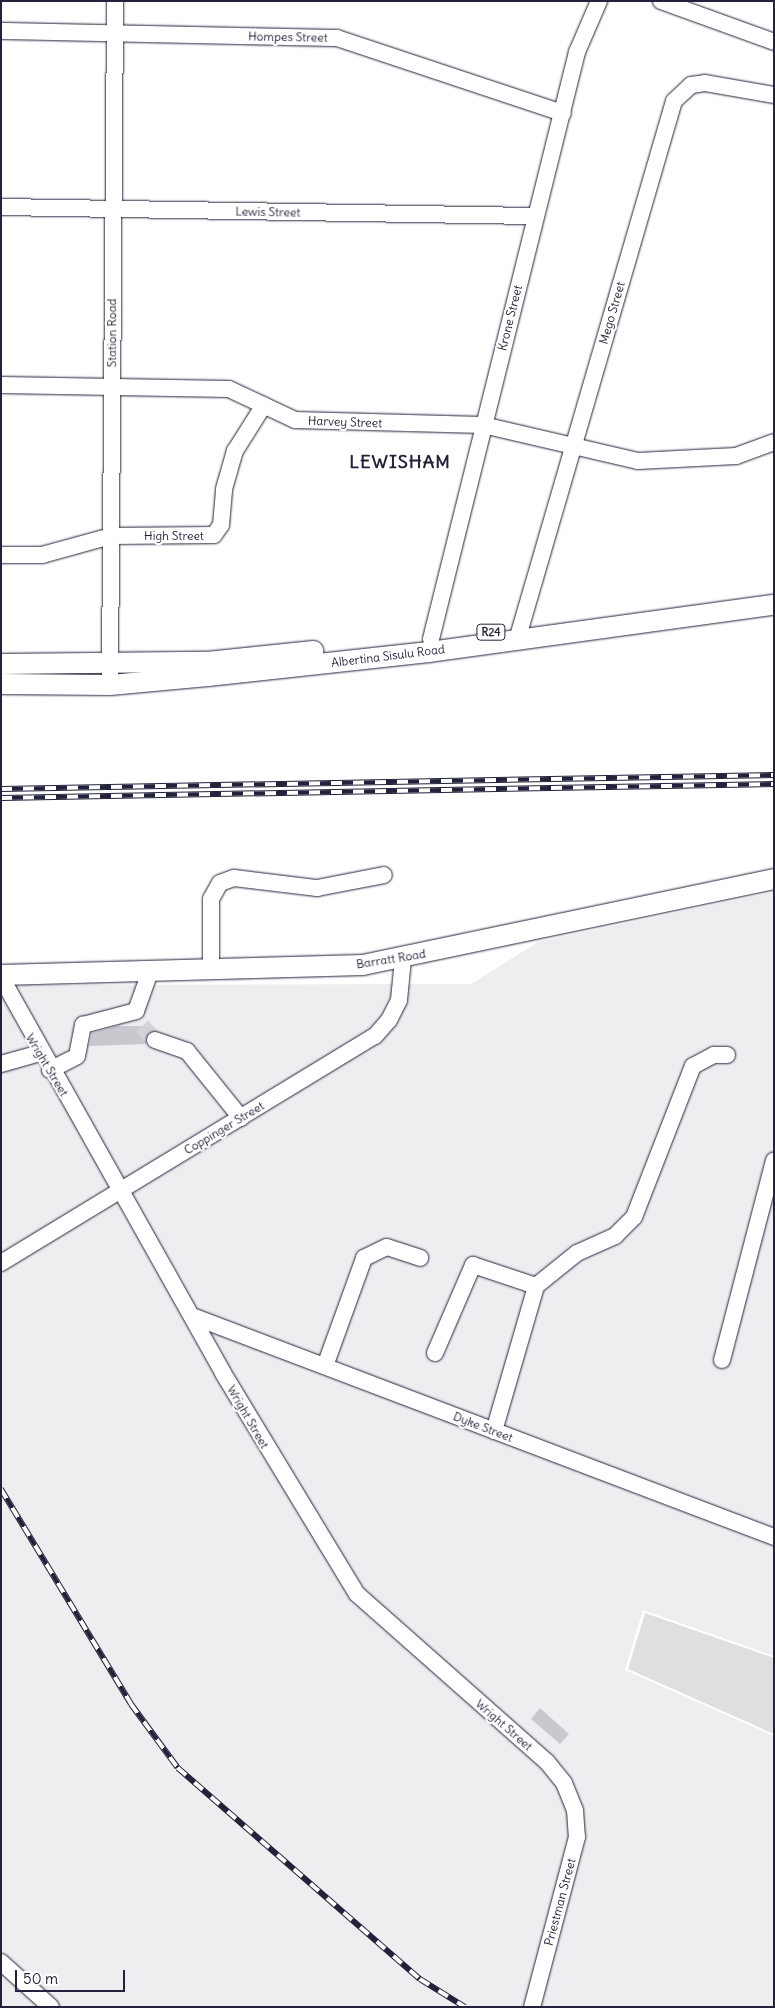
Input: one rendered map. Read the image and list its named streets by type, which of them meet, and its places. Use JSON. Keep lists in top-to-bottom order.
{
  "streets": {
    "main road": ["R24", "Albertina Sisulu Road", "Barratt Road"],
    "street": [
      "Hompes Street",
      "Lewis Street",
      "Mego Street",
      "Krone Street",
      "Station Road",
      "Harvey Street",
      "High Street",
      "Wright Street",
      "Coppinger Street",
      "Dyke Street",
      "Priestman Street"
    ]
  },
  "crossings": [
    ["Hompes Street", "Krone Street"],
    ["Hompes Street", "Station Road"],
    ["Lewis Street", "Krone Street"],
    ["Lewis Street", "Station Road"],
    ["Mego Street", "Harvey Street"],
    ["Mego Street", "Albertina Sisulu Road"],
    ["Krone Street", "Harvey Street"],
    ["Krone Street", "Albertina Sisulu Road"],
    ["Station Road", "Harvey Street"],
    ["Station Road", "High Street"],
    ["Station Road", "Albertina Sisulu Road"],
    ["Harvey Street", "High Street"],
    ["Barratt Road", "Wright Street"],
    ["Barratt Road", "Coppinger Street"],
    ["Wright Street", "Coppinger Street"],
    ["Wright Street", "Dyke Street"],
    ["Wright Street", "Priestman Street"]
  ],
  "districts": ["LEWISHAM"],
  "scale_bar": "50 m"
}
